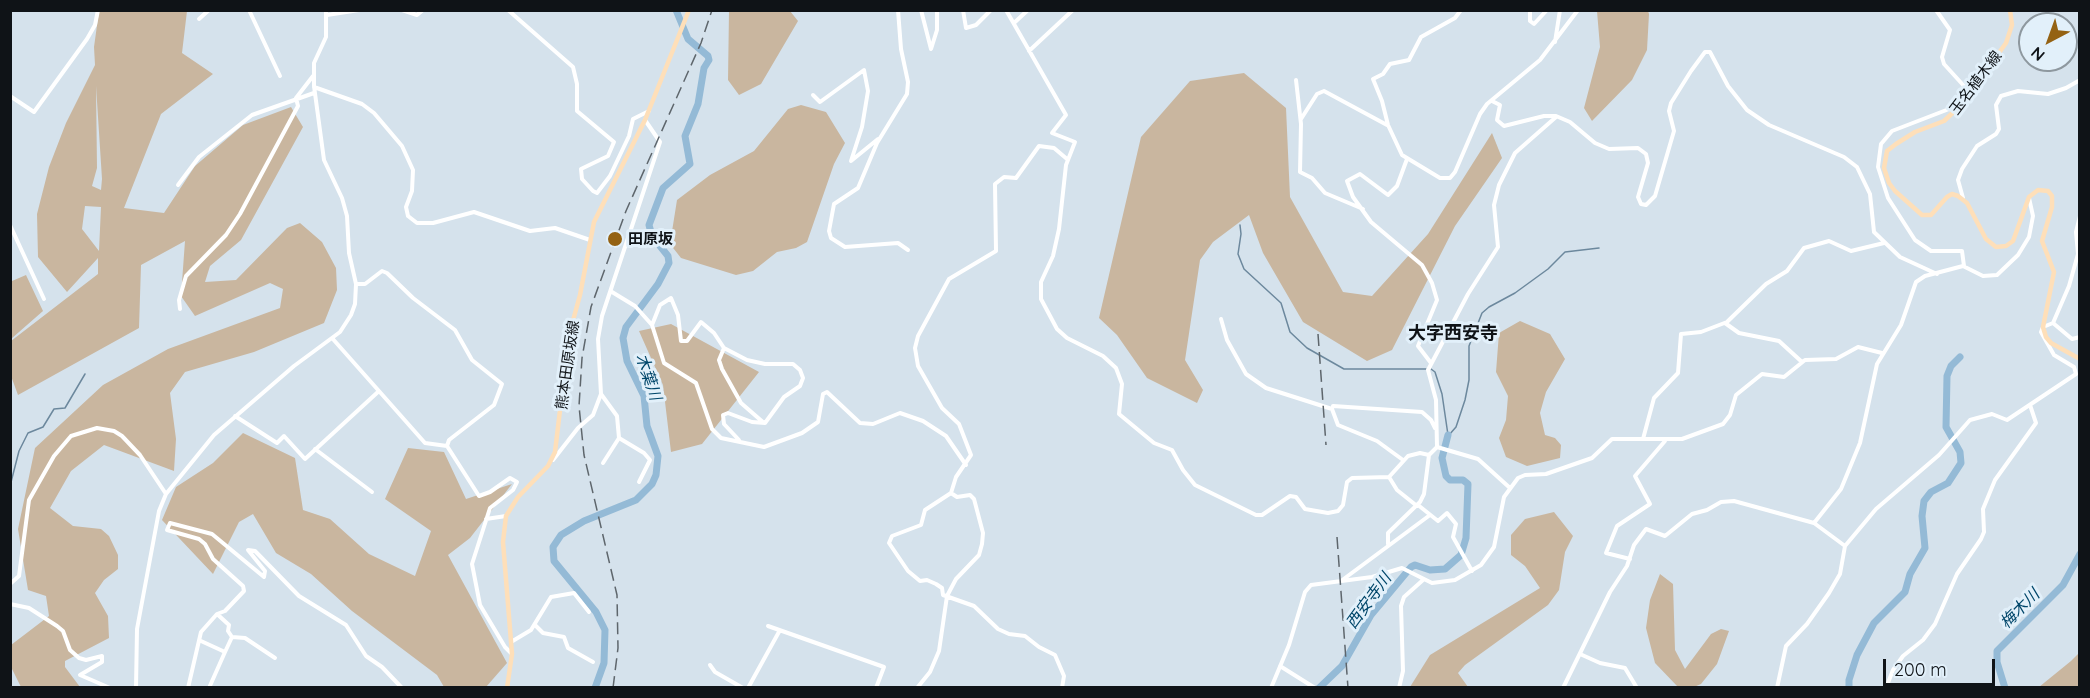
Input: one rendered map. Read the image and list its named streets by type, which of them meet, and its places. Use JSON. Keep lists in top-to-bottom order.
{
  "streets": {
    "main road": ["玉名植木線", "熊本田原坂線"]
  },
  "districts": ["大字西安寺"],
  "water": ["木葉川", "西安寺川", "梅木川"],
  "places": ["田原坂"],
  "scale_bar": "200 m",
  "north": "bottom left"
}
